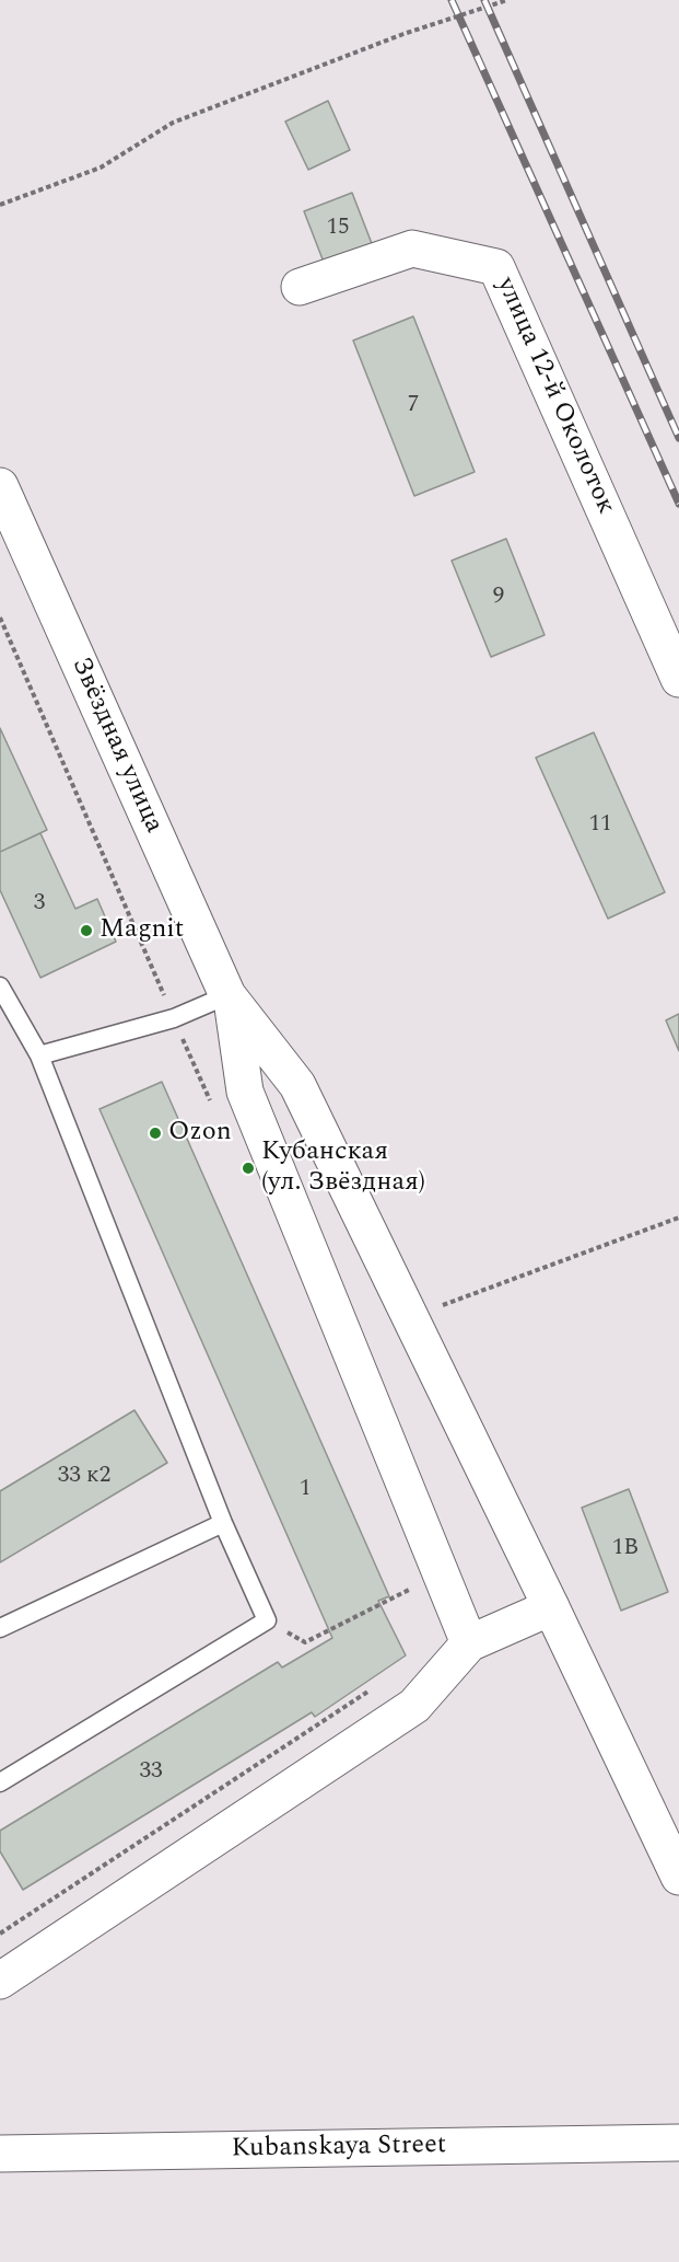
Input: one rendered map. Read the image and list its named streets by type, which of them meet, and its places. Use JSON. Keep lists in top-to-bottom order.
{
  "streets": {
    "main road": ["улица 12-й Околоток", "Звёздная улица", "Kubanskaya Street"]
  },
  "places": ["Magnit", "Ozon", "Кубанская (ул. Звёздная)"],
  "house_numbers": [
    "15",
    "7",
    "9",
    "11",
    "3",
    "33 к2",
    "1",
    "1В",
    "33"
  ]
}
